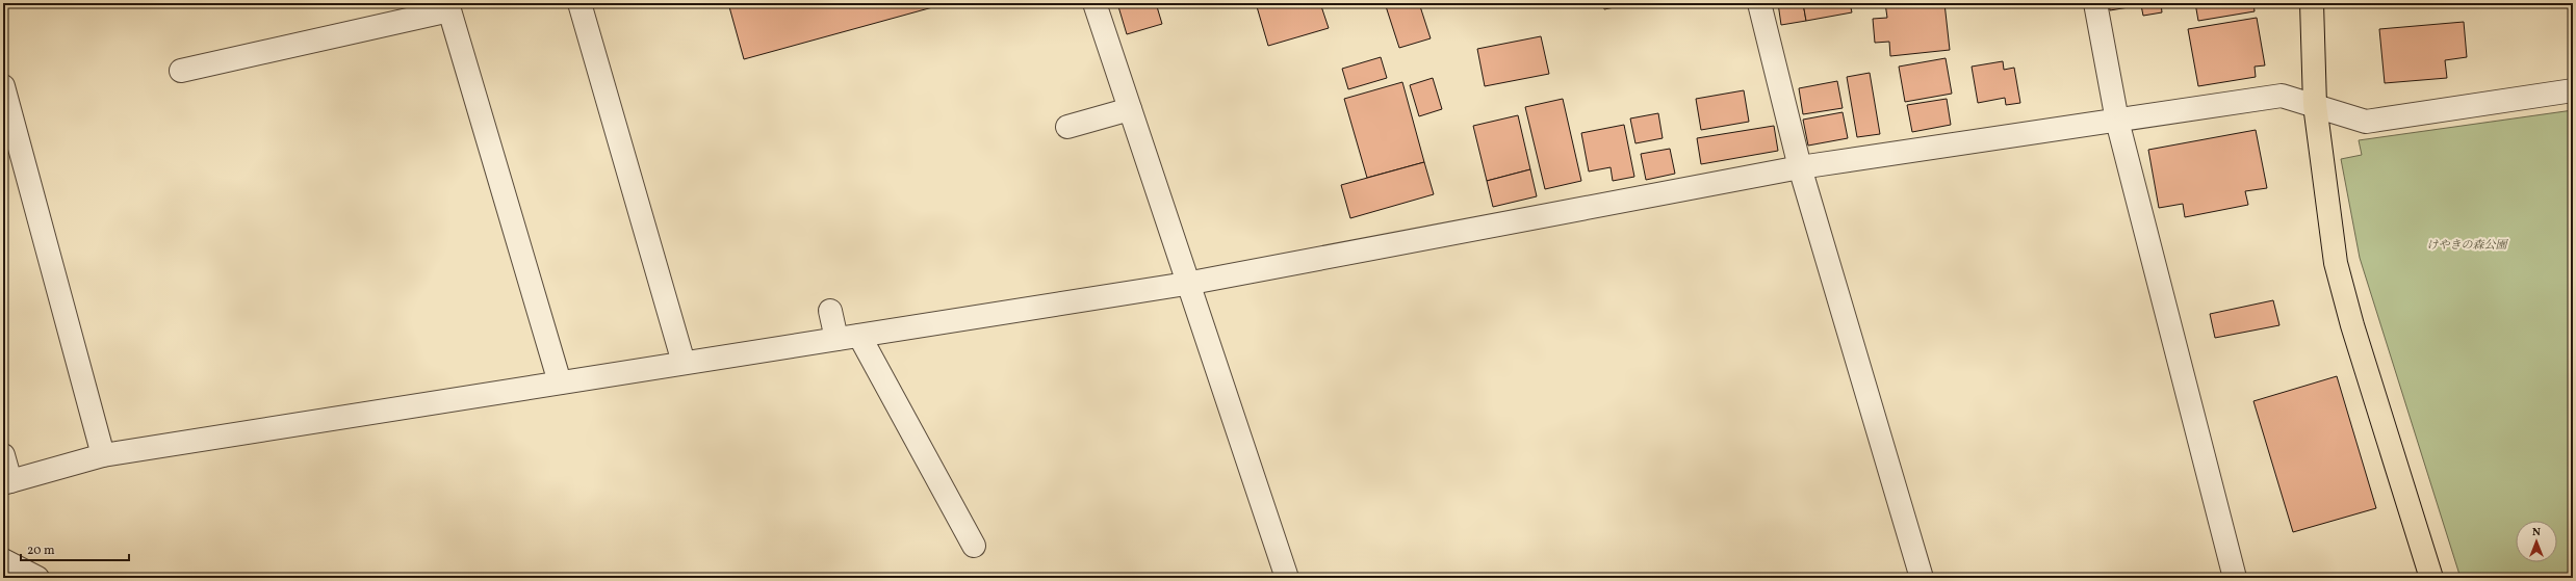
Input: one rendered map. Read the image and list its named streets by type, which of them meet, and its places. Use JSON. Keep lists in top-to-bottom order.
{
  "parks": ["けやきの森公園"],
  "scale_bar": "20 m",
  "north": "top"
}
